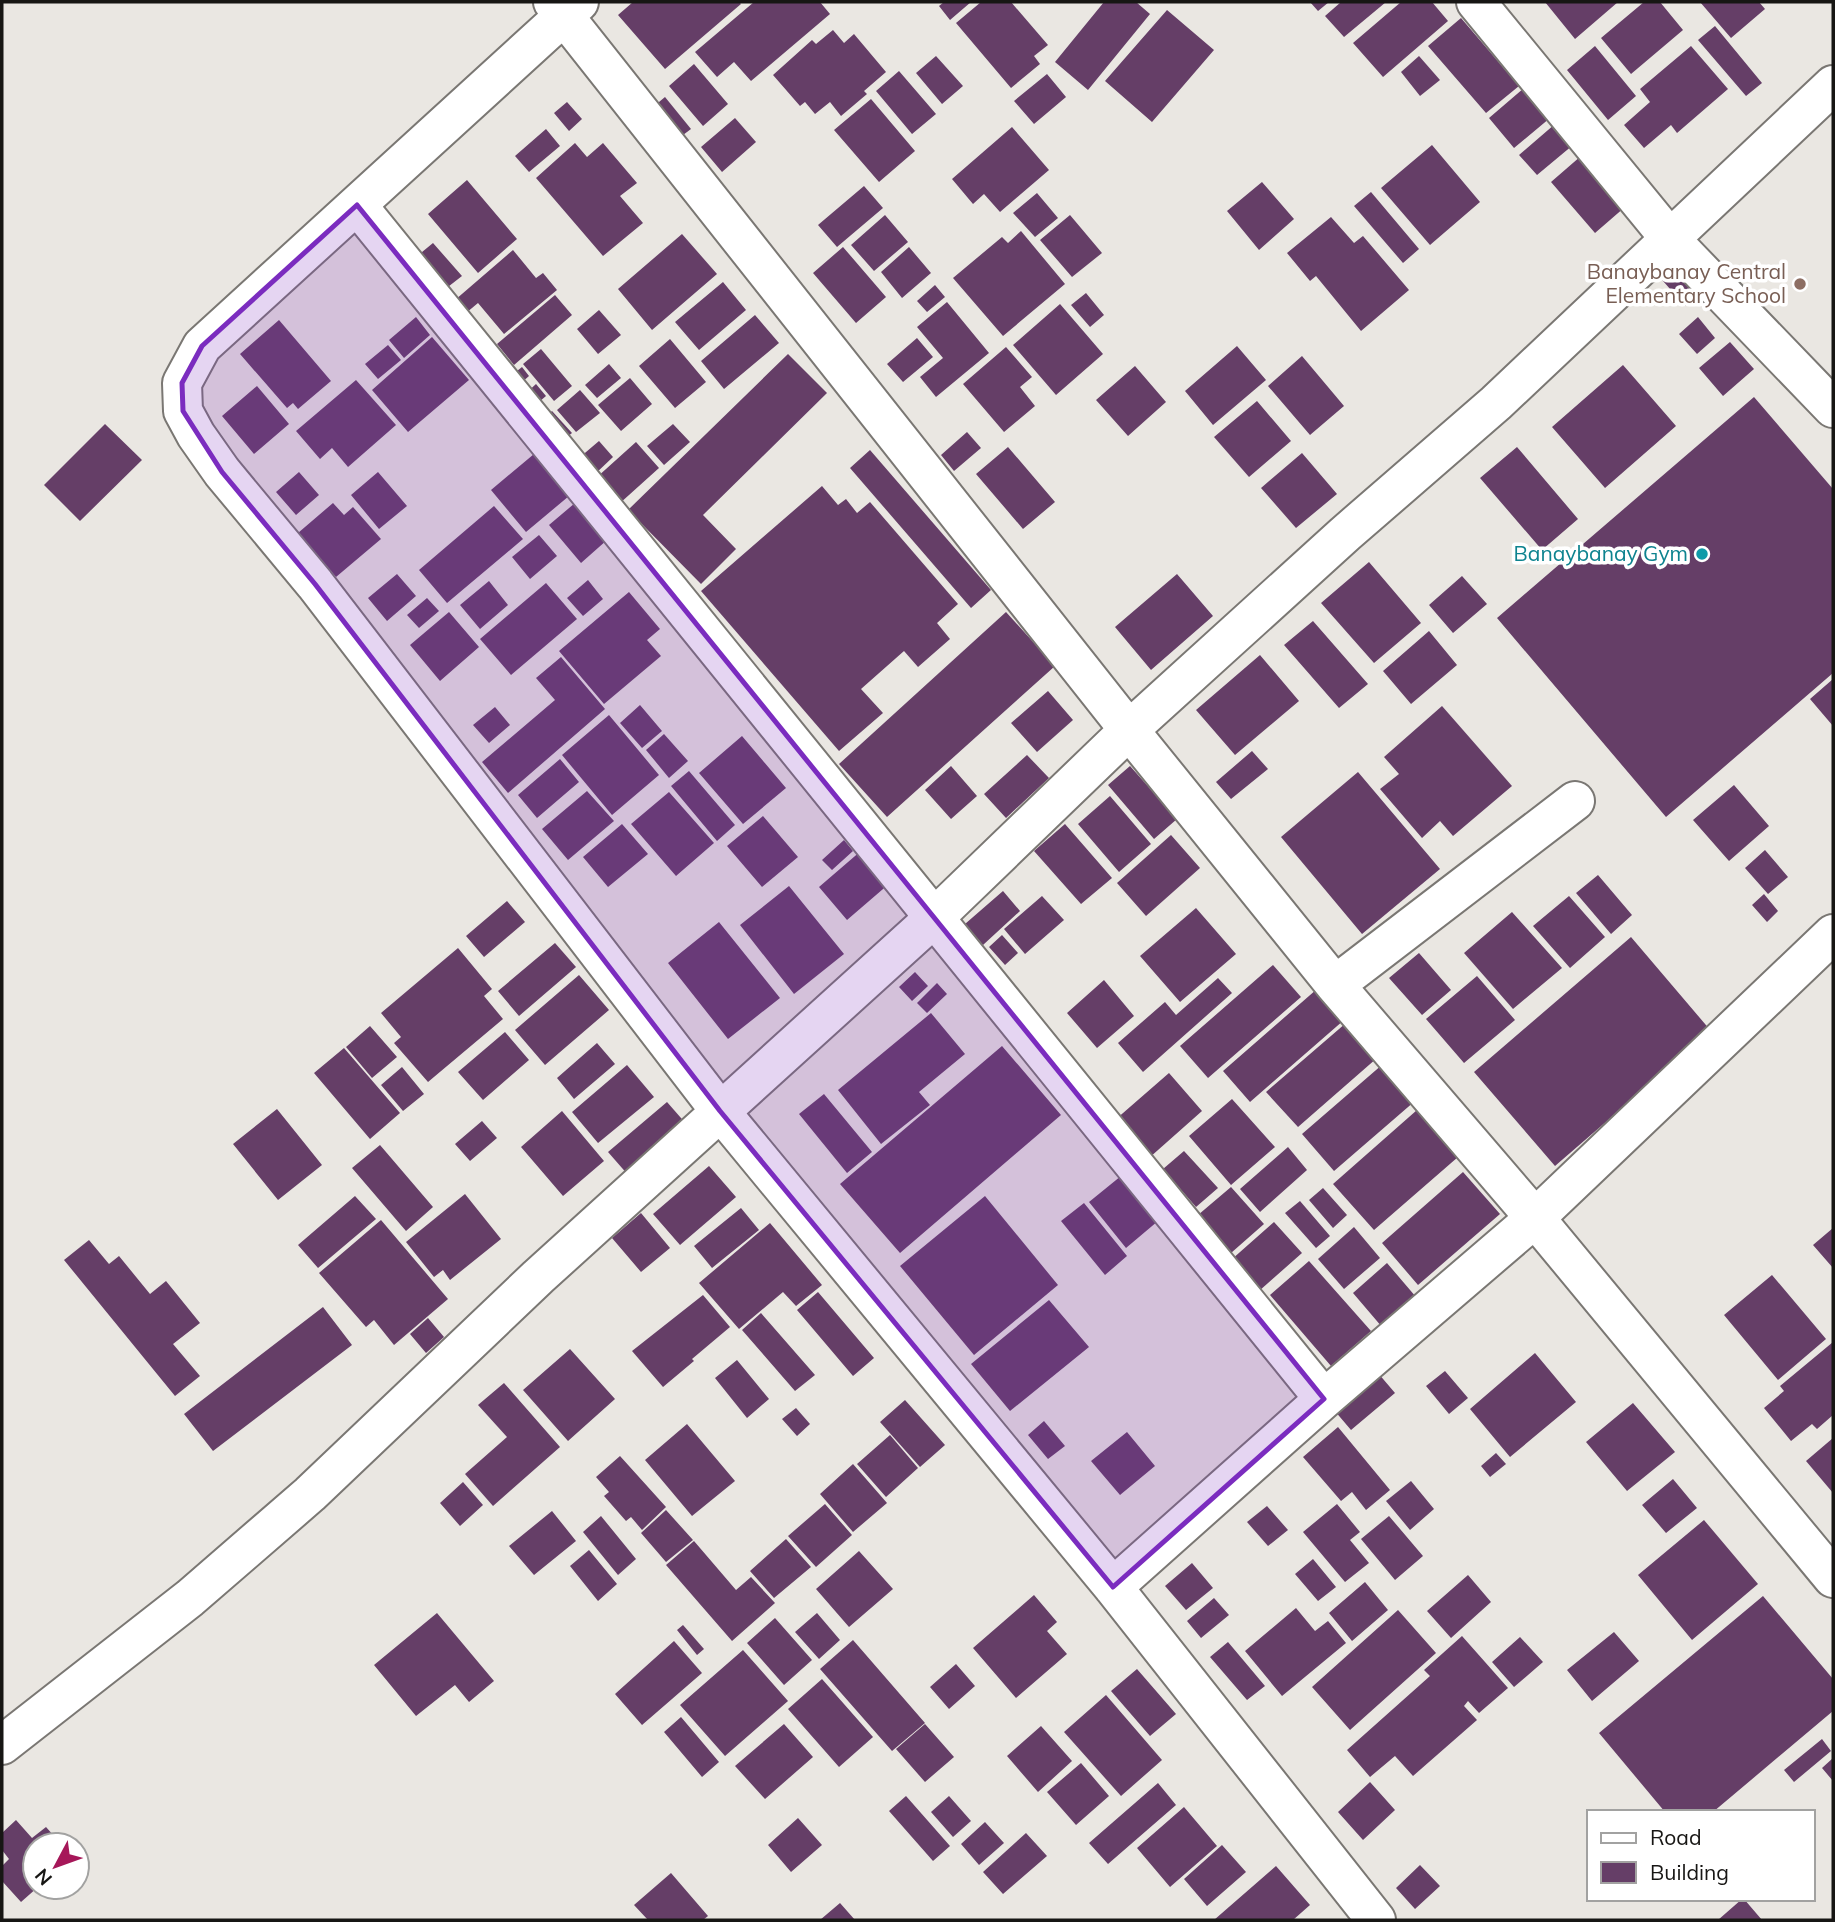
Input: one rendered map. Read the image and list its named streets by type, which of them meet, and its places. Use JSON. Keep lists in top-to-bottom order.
{
  "places": ["Banaybanay Central Elementary School", "Banaybanay Gym"],
  "legend": ["Road", "Building"],
  "north": "bottom left"
}
